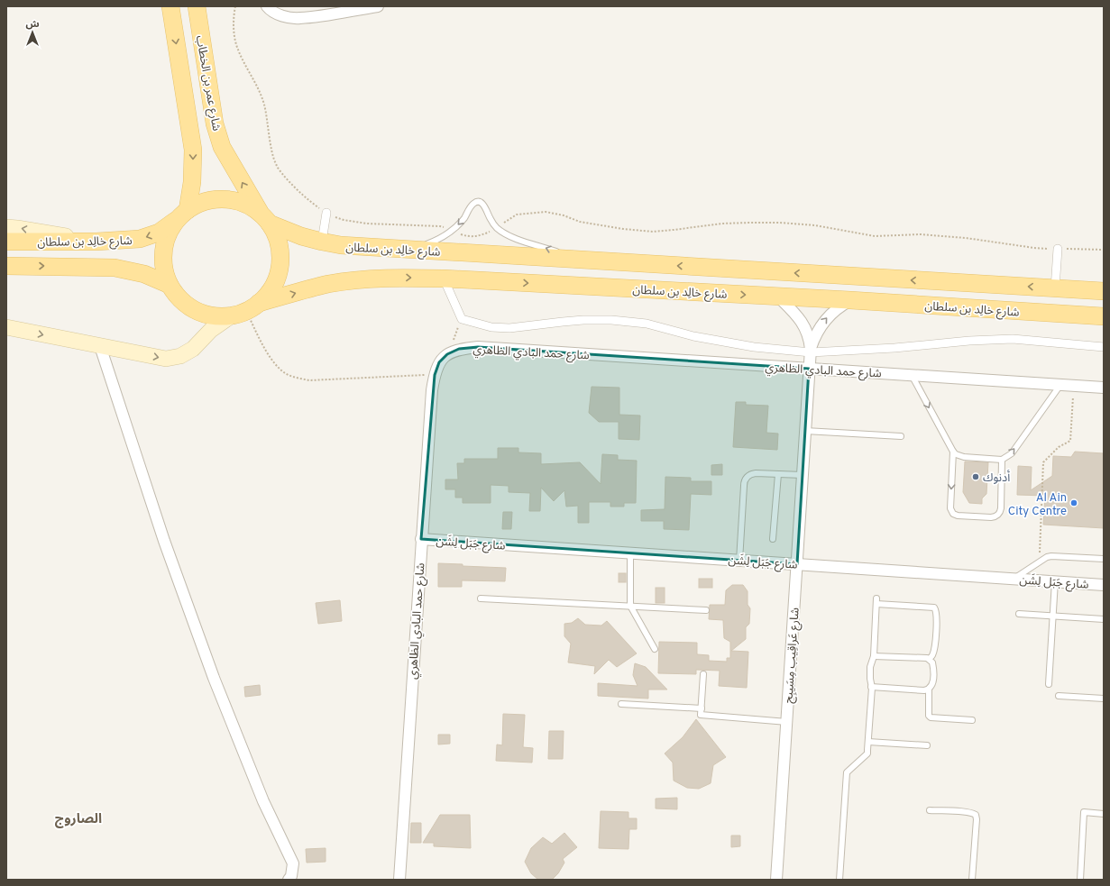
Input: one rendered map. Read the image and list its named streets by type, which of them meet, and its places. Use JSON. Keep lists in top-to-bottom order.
{
  "streets": {
    "main road": ["شارع عمر بن الخطاب", "شارع خالِد بن سلطان"],
    "street": ["شارع حمد البادي الظاهري", "شارع جَبَل لِشَن", "شارع عَراقِيب مِسَيبِح"]
  },
  "crossings": [
    ["شارع عمر بن الخطاب", "شارع خالِد بن سلطان"],
    ["شارع خالِد بن سلطان", "شارع عَراقِيب مِسَيبِح"],
    ["شارع حمد البادي الظاهري", "شارع جَبَل لِشَن"],
    ["شارع حمد البادي الظاهري", "شارع عَراقِيب مِسَيبِح"],
    ["شارع جَبَل لِشَن", "شارع عَراقِيب مِسَيبِح"]
  ],
  "districts": ["الصاروج"],
  "places": ["أدنوك", "Al Ain City Centre"],
  "north": "top"
}
